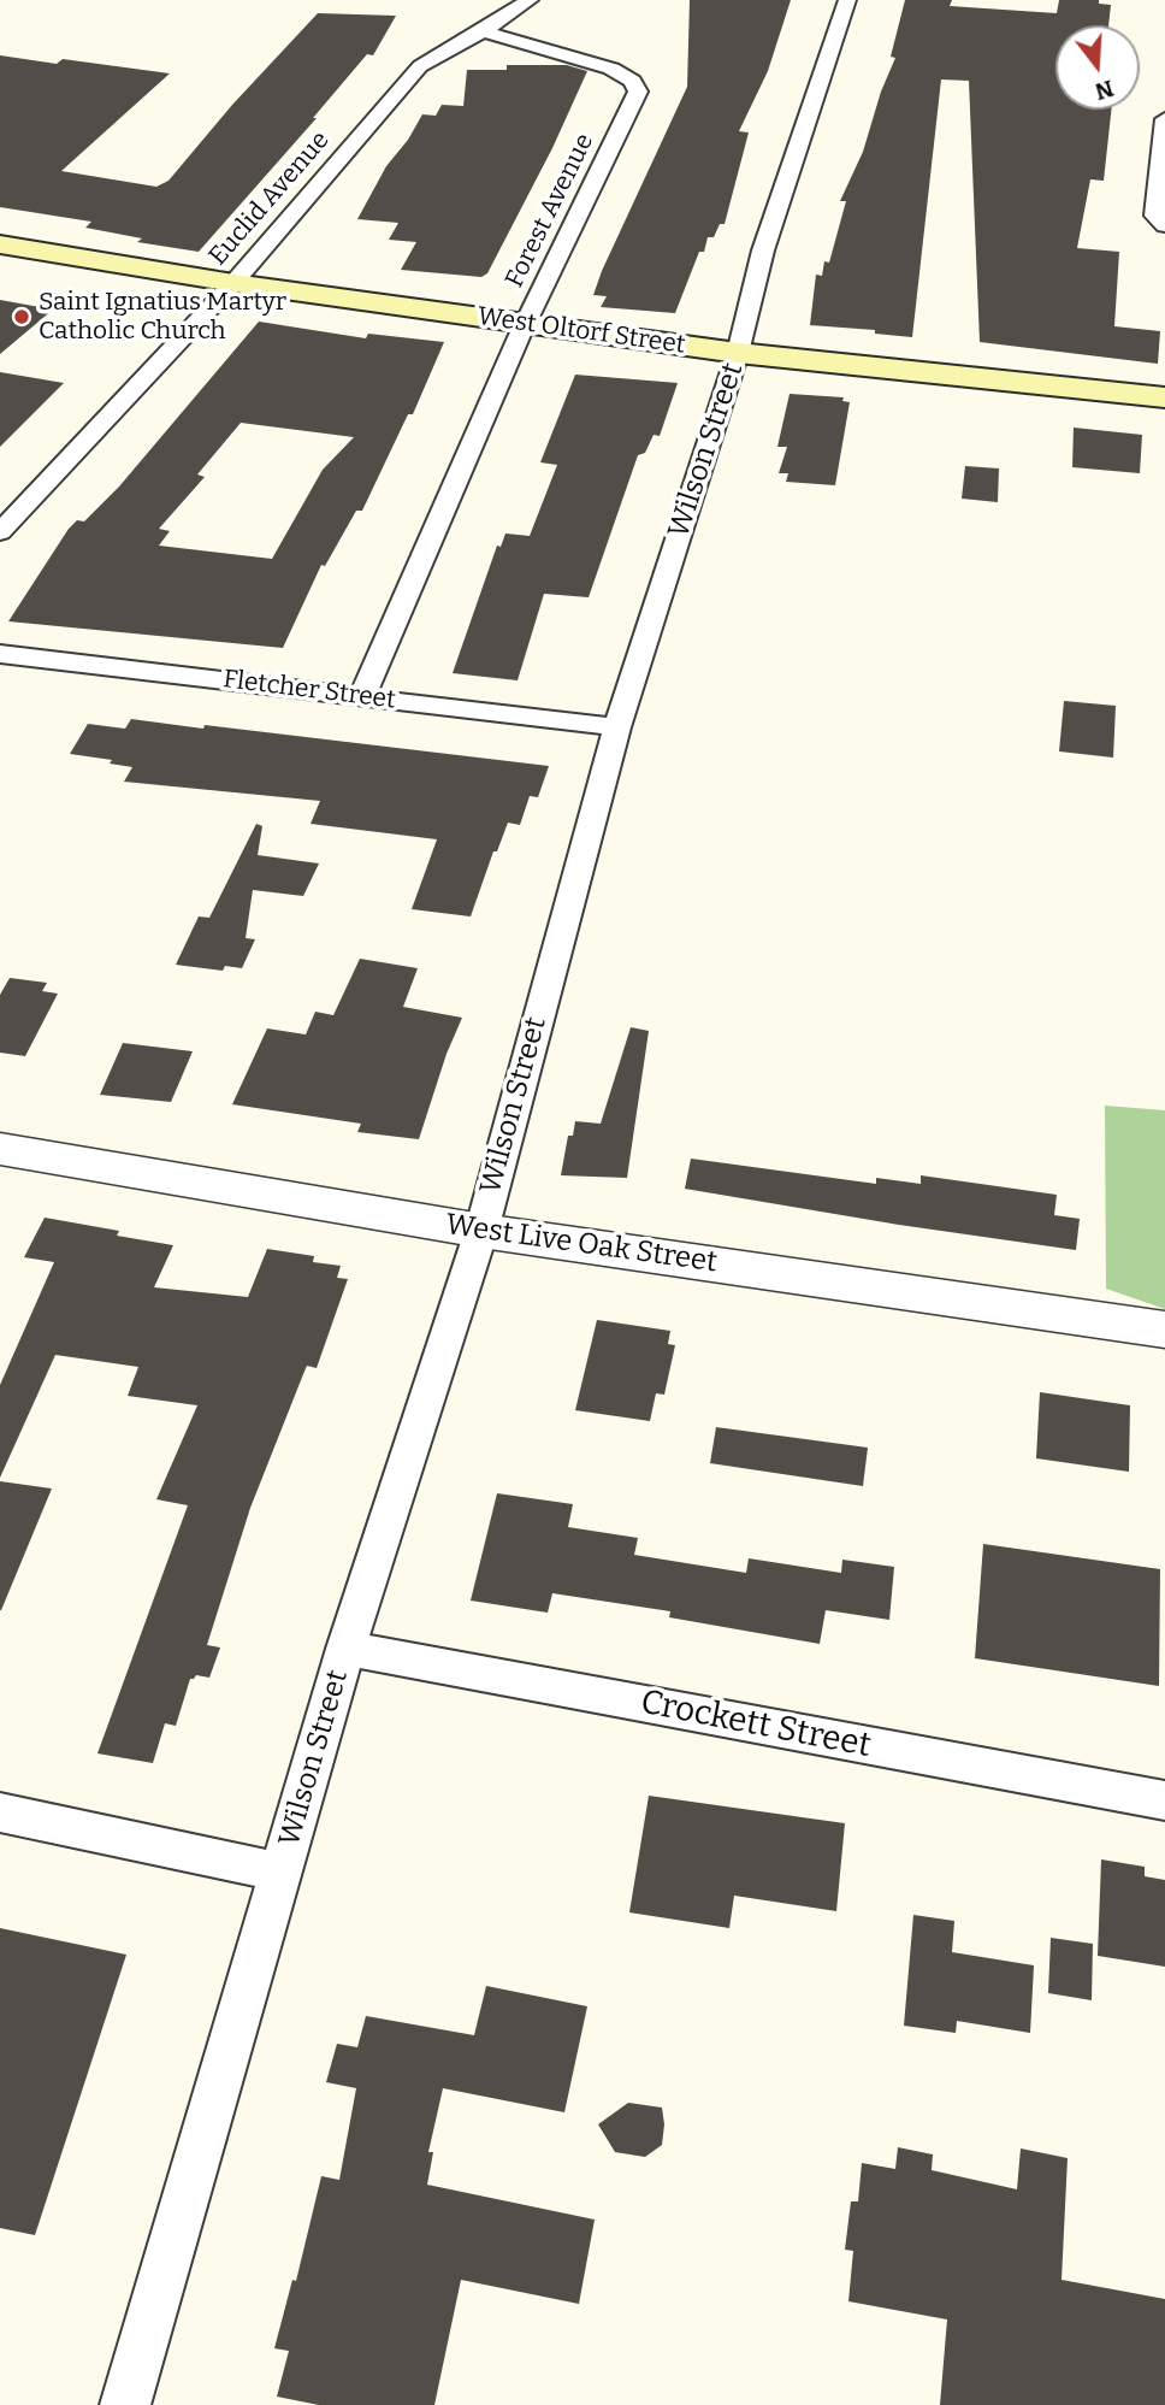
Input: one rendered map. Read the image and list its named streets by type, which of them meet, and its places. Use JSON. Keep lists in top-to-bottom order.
{
  "streets": {
    "main road": ["West Oltorf Street"],
    "street": [
      "Euclid Avenue",
      "Forest Avenue",
      "Wilson Street",
      "Fletcher Street",
      "West Live Oak Street",
      "Crockett Street"
    ]
  },
  "crossings": [
    ["Euclid Avenue", "Forest Avenue"],
    ["Euclid Avenue", "West Oltorf Street"],
    ["Forest Avenue", "West Oltorf Street"],
    ["Forest Avenue", "Fletcher Street"],
    ["West Oltorf Street", "Wilson Street"],
    ["Wilson Street", "Fletcher Street"],
    ["Wilson Street", "West Live Oak Street"],
    ["Wilson Street", "Crockett Street"]
  ],
  "places": ["Saint Ignatius Martyr Catholic Church"],
  "north": "bottom"
}
